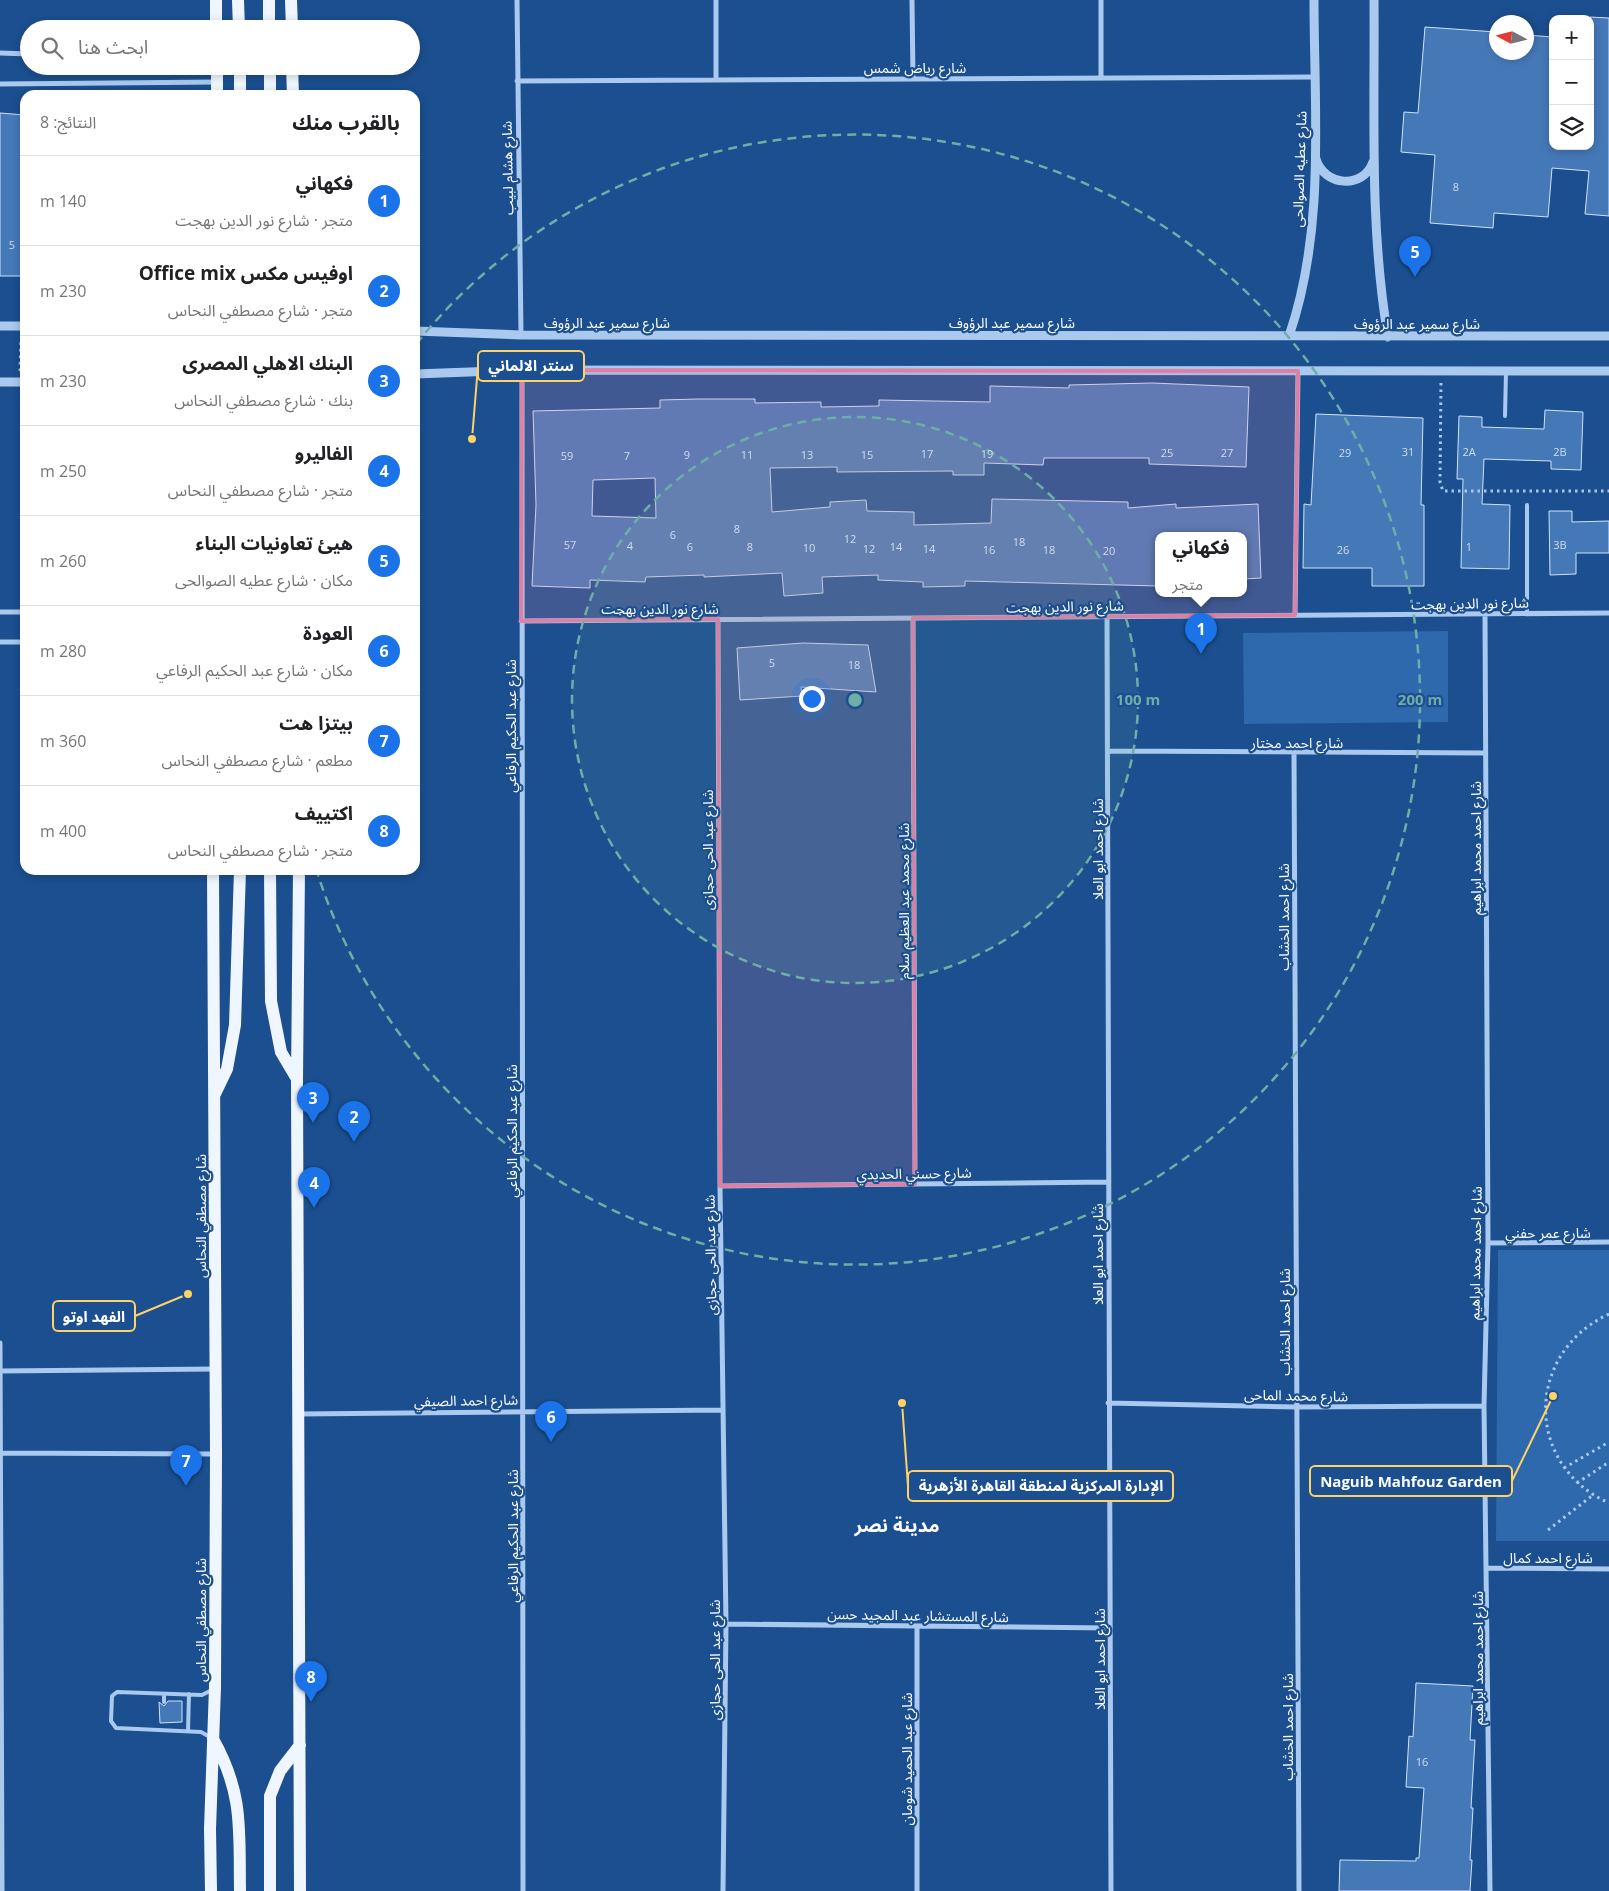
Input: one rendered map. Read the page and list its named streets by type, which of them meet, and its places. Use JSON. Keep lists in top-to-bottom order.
{
  "streets": {
    "main road": ["شارع مصطفي النحاس"],
    "street": [
      "شارع رياض شمس",
      "شارع هشام لبيب",
      "شارع عطيه الصوالحى",
      "شارع سمير عبد الرؤوف",
      "شارع نور الدين بهجت",
      "شارع عبد الحكيم الرفاعي",
      "شارع احمد مختار",
      "شارع احمد محمد ابراهيم",
      "شارع احمد ابو العلا",
      "شارع عبد الحى حجازى",
      "شارع محمد عبد العظيم سلام",
      "شارع احمد الخشاب",
      "شارع حسني الحديدي",
      "شارع عمر حفني",
      "شارع محمد الماحى",
      "شارع احمد الصيفي",
      "شارع احمد كمال",
      "شارع المستشار عبد المجيد حسن",
      "شارع عبد الحميد شومان"
    ]
  },
  "crossings": [
    ["شارع رياض شمس", "شارع هشام لبيب"],
    ["شارع رياض شمس", "شارع عطيه الصوالحى"],
    ["شارع هشام لبيب", "شارع سمير عبد الرؤوف"],
    ["شارع عطيه الصوالحى", "شارع سمير عبد الرؤوف"],
    ["شارع نور الدين بهجت", "شارع عبد الحكيم الرفاعي"],
    ["شارع نور الدين بهجت", "شارع احمد محمد ابراهيم"],
    ["شارع نور الدين بهجت", "شارع احمد ابو العلا"],
    ["شارع نور الدين بهجت", "شارع عبد الحى حجازى"],
    ["شارع نور الدين بهجت", "شارع محمد عبد العظيم سلام"],
    ["شارع عبد الحكيم الرفاعي", "شارع احمد الصيفي"],
    ["شارع احمد مختار", "شارع احمد محمد ابراهيم"],
    ["شارع احمد مختار", "شارع احمد ابو العلا"],
    ["شارع احمد مختار", "شارع احمد الخشاب"],
    ["شارع احمد محمد ابراهيم", "شارع عمر حفني"],
    ["شارع احمد محمد ابراهيم", "شارع محمد الماحى"],
    ["شارع احمد محمد ابراهيم", "شارع احمد كمال"],
    ["شارع احمد ابو العلا", "شارع حسني الحديدي"],
    ["شارع احمد ابو العلا", "شارع محمد الماحى"],
    ["شارع احمد ابو العلا", "شارع المستشار عبد المجيد حسن"],
    ["شارع عبد الحى حجازى", "شارع حسني الحديدي"],
    ["شارع عبد الحى حجازى", "شارع احمد الصيفي"],
    ["شارع عبد الحى حجازى", "شارع المستشار عبد المجيد حسن"],
    ["شارع محمد عبد العظيم سلام", "شارع حسني الحديدي"],
    ["شارع احمد الخشاب", "شارع محمد الماحى"],
    ["شارع المستشار عبد المجيد حسن", "شارع عبد الحميد شومان"]
  ],
  "districts": ["مدينة نصر"],
  "places": [
    "سنتر الالماني",
    "الفهد اوتو",
    "Naguib Mahfouz Garden",
    "الإدارة المركزية لمنطقة القاهرة الأزهرية"
  ],
  "house_numbers": [
    "8",
    "5",
    "31",
    "2A",
    "2B",
    "25",
    "27",
    "29",
    "17",
    "19",
    "9",
    "11",
    "13",
    "15",
    "59",
    "7",
    "8",
    "6",
    "12",
    "18",
    "57",
    "3B",
    "4",
    "6",
    "8",
    "14",
    "1",
    "10",
    "12",
    "14",
    "16",
    "18",
    "26",
    "20",
    "5",
    "18",
    "16"
  ],
  "north": "left",
  "page": {
    "map_buttons": ["+", "−"],
    "search": "ابحث هنا",
    "heading": ["بالقرب منك", "النتائج: 8"],
    "list": [
      {
        "mark": "1",
        "name": "فكهاني",
        "note": "متجر · شارع نور الدين بهجت",
        "value": "140 m"
      },
      {
        "mark": "2",
        "name": "اوفيس مكس Office mix",
        "note": "متجر · شارع مصطفي النحاس",
        "value": "230 m"
      },
      {
        "mark": "3",
        "name": "البنك الاهلي المصرى",
        "note": "بنك · شارع مصطفي النحاس",
        "value": "230 m"
      },
      {
        "mark": "4",
        "name": "الفاليرو",
        "note": "متجر · شارع مصطفي النحاس",
        "value": "250 m"
      },
      {
        "mark": "5",
        "name": "هيئ تعاونيات البناء",
        "note": "مكان · شارع عطيه الصوالحى",
        "value": "260 m"
      },
      {
        "mark": "6",
        "name": "العودة",
        "note": "مكان · شارع عبد الحكيم الرفاعي",
        "value": "280 m"
      },
      {
        "mark": "7",
        "name": "بيتزا هت",
        "note": "مطعم · شارع مصطفي النحاس",
        "value": "360 m"
      },
      {
        "mark": "8",
        "name": "اكتييف",
        "note": "متجر · شارع مصطفي النحاس",
        "value": "400 m"
      }
    ],
    "pins": [
      "5",
      "1",
      "3",
      "2",
      "4",
      "6",
      "7",
      "8"
    ],
    "popup": ["فكهاني", "متجر"]
  },
  "rings": ["100 m", "200 m"]
}
